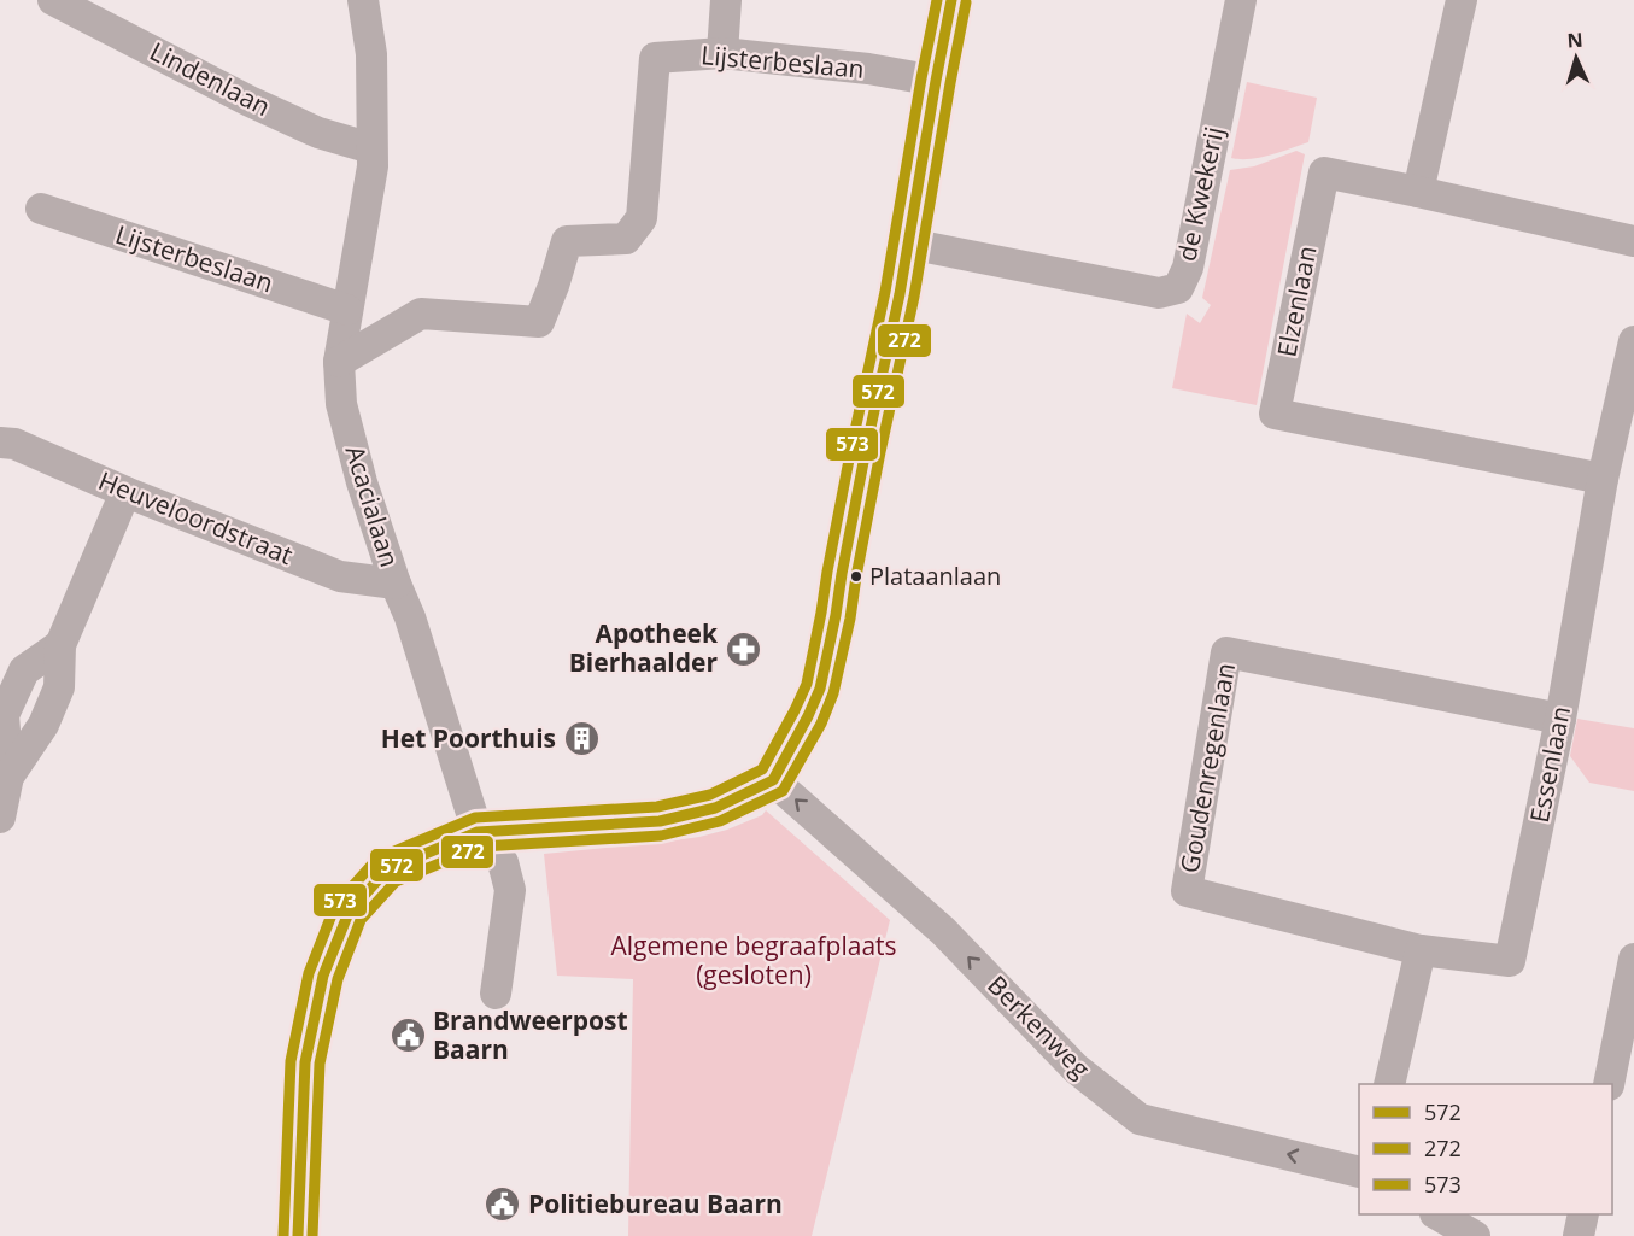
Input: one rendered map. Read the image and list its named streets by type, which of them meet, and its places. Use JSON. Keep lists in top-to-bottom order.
{
  "streets": {
    "street": [
      "Lijsterbeslaan",
      "Lindenlaan",
      "de Kwekerij",
      "Elzenlaan",
      "Acacialaan",
      "Heuveloordstraat",
      "Essenlaan",
      "Goudenregenlaan",
      "Berkenweg"
    ]
  },
  "crossings": [
    ["Lijsterbeslaan", "Acacialaan"],
    ["Lindenlaan", "Acacialaan"],
    ["Elzenlaan", "Essenlaan"],
    ["Acacialaan", "Heuveloordstraat"],
    ["Essenlaan", "Goudenregenlaan"]
  ],
  "one_way": ["Berkenweg"],
  "parks": ["Algemene begraafplaats (gesloten)"],
  "places": {
    "other": ["Plataanlaan"],
    "pharmacy": ["Apotheek Bierhaalder"],
    "building": ["Het Poorthuis"],
    "public building": ["Brandweerpost Baarn", "Politiebureau Baarn"]
  },
  "lines": ["transit line 572", "transit line 573", "transit line 272"],
  "legend": ["572", "272", "573"],
  "north": "top"
}
